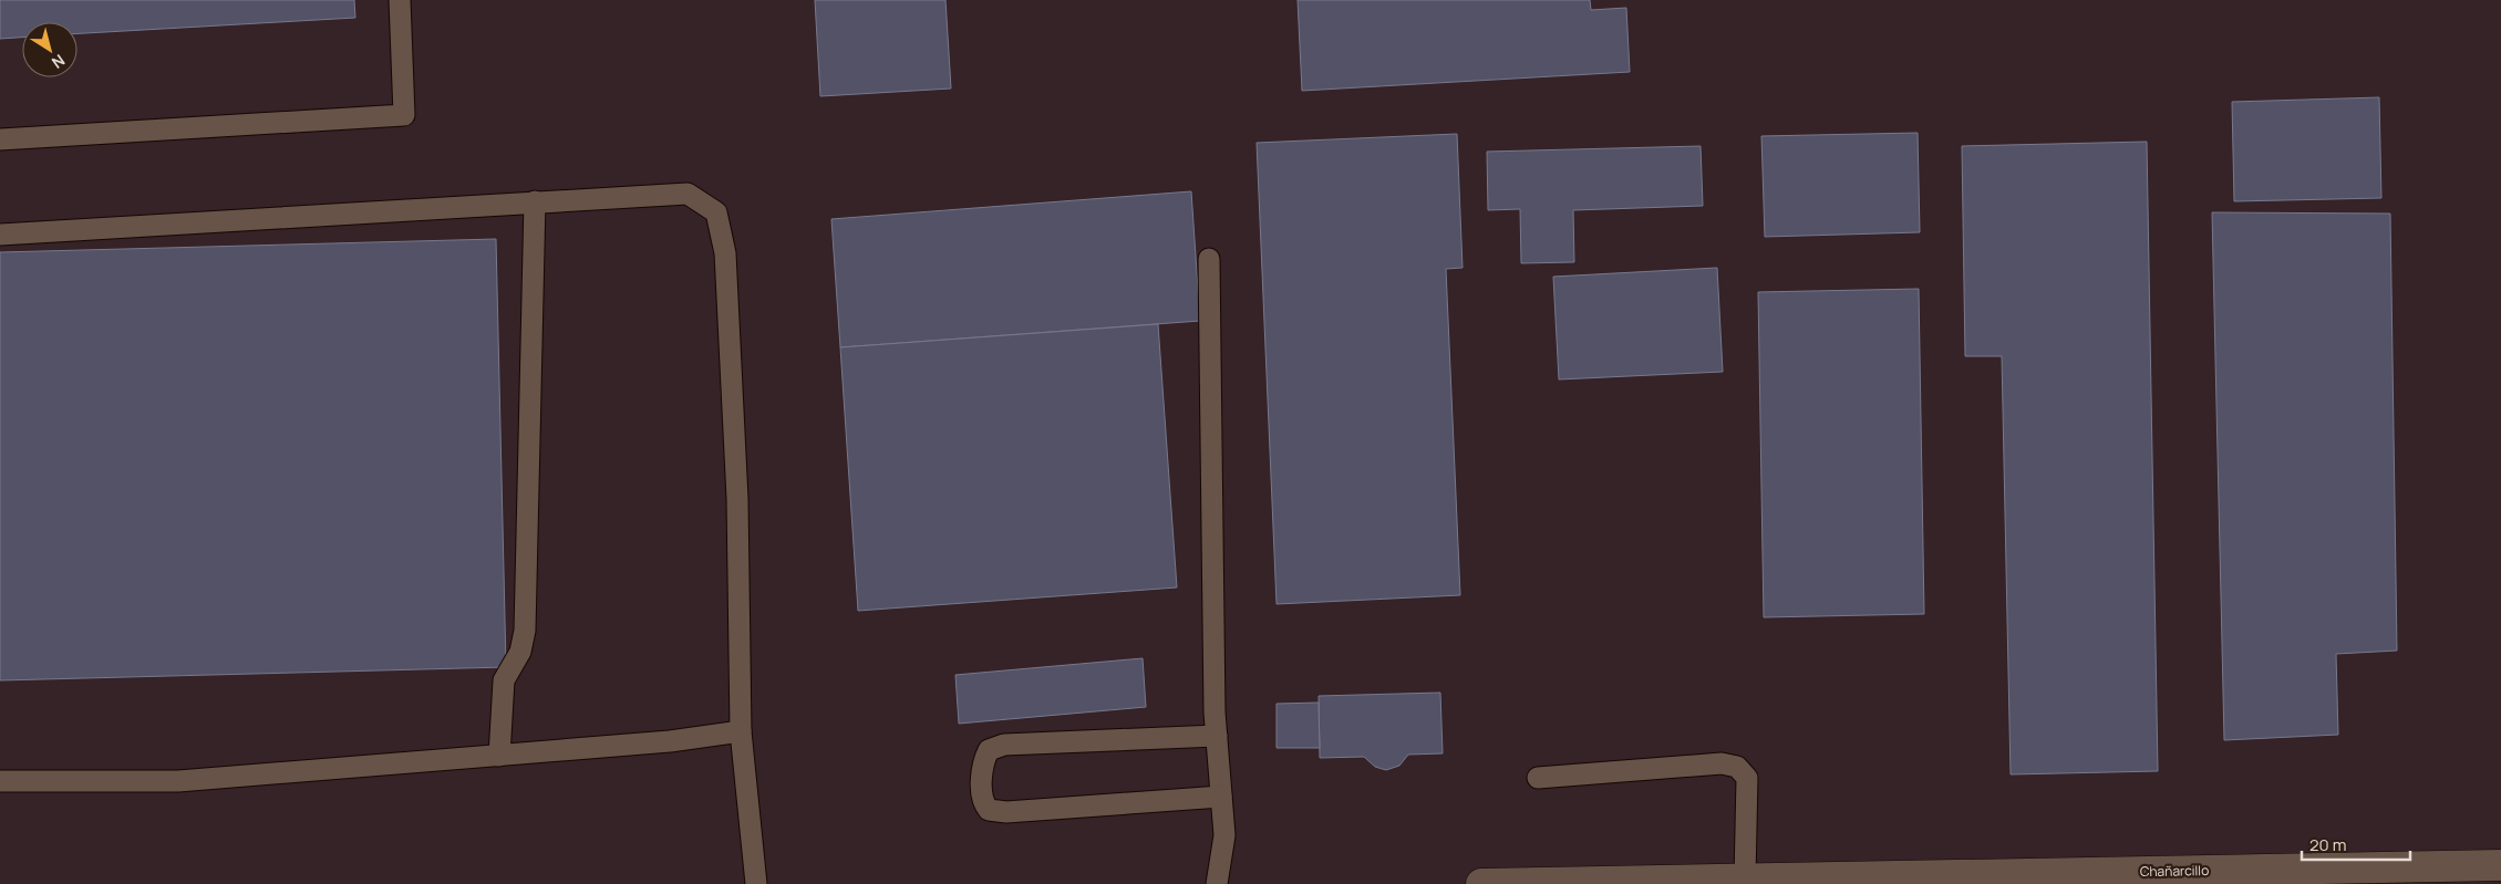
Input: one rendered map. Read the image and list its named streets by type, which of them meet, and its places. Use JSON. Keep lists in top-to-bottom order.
{
  "streets": {
    "street": ["Chañarcillo"]
  },
  "scale_bar": "20 m",
  "north": "bottom right"
}
